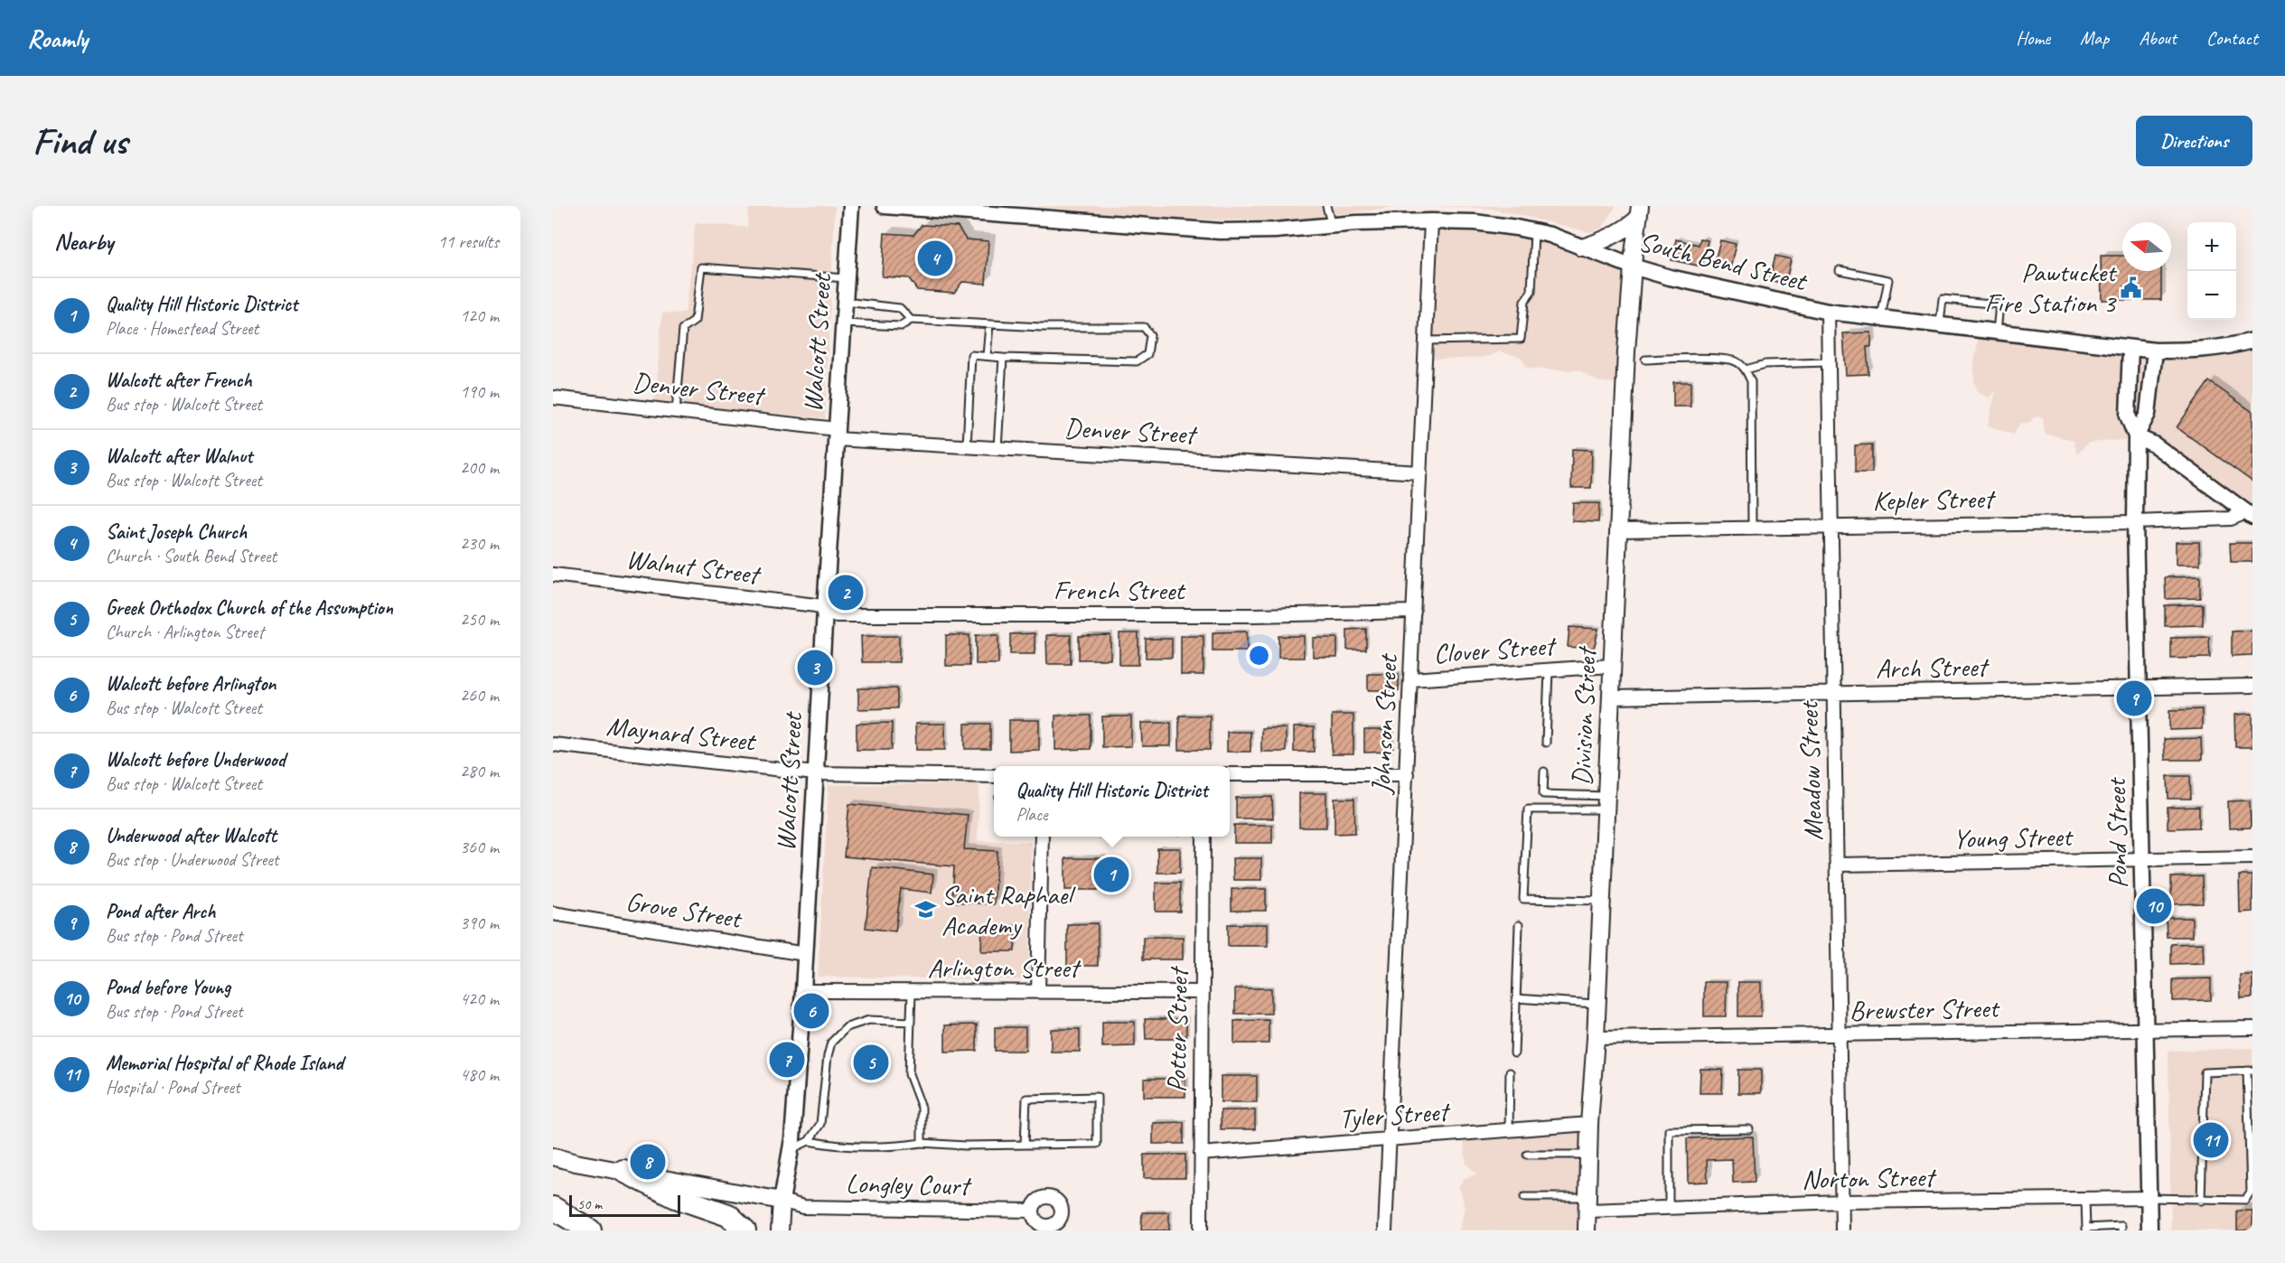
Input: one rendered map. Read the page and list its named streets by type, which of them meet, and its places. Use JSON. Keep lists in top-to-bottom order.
{
  "streets": {
    "main road": ["Walcott Street", "Division Street"],
    "street": [
      "South Bend Street",
      "Denver Street",
      "Kepler Street",
      "Walnut Street",
      "French Street",
      "Clover Street",
      "Arch Street",
      "Johnson Street",
      "Maynard Street",
      "Meadow Street",
      "Pond Street",
      "Young Street",
      "Grove Street",
      "Arlington Street",
      "Brewster Street",
      "Potter Street",
      "Tyler Street",
      "Norton Street",
      "Longley Court"
    ]
  },
  "crossings": [
    ["South Bend Street", "Division Street"],
    ["South Bend Street", "Johnson Street"],
    ["South Bend Street", "Meadow Street"],
    ["South Bend Street", "Pond Street"],
    ["Walcott Street", "Denver Street"],
    ["Walcott Street", "Walnut Street"],
    ["Walcott Street", "French Street"],
    ["Walcott Street", "Maynard Street"],
    ["Walcott Street", "Grove Street"],
    ["Walcott Street", "Arlington Street"],
    ["Walcott Street", "Longley Court"],
    ["Denver Street", "Johnson Street"],
    ["Kepler Street", "Division Street"],
    ["Kepler Street", "Meadow Street"],
    ["Kepler Street", "Pond Street"],
    ["Walnut Street", "French Street"],
    ["French Street", "Johnson Street"],
    ["Clover Street", "Division Street"],
    ["Clover Street", "Johnson Street"],
    ["Arch Street", "Division Street"],
    ["Arch Street", "Meadow Street"],
    ["Arch Street", "Pond Street"],
    ["Division Street", "Brewster Street"],
    ["Division Street", "Tyler Street"],
    ["Division Street", "Norton Street"],
    ["Johnson Street", "Tyler Street"],
    ["Meadow Street", "Young Street"],
    ["Meadow Street", "Brewster Street"],
    ["Meadow Street", "Norton Street"],
    ["Pond Street", "Young Street"],
    ["Pond Street", "Brewster Street"],
    ["Pond Street", "Norton Street"],
    ["Arlington Street", "Potter Street"],
    ["Potter Street", "Tyler Street"]
  ],
  "places": {
    "public building": ["Pawtucket Fire Station 3"],
    "school or university": ["Saint Raphael Academy"]
  },
  "scale_bar": "50 m",
  "north": "left",
  "page": {
    "header": "Roamly",
    "nav": [
      "Home",
      "Map",
      "About",
      "Contact"
    ],
    "buttons": "Directions",
    "title": "Find us",
    "heading": ["Nearby", "11 results"],
    "map_buttons": ["+", "−"],
    "pins": [
      "4",
      "2",
      "3",
      "9",
      "1",
      "10",
      "6",
      "7",
      "5",
      "11",
      "8"
    ],
    "list": [
      {
        "mark": "1",
        "name": "Quality Hill Historic District",
        "note": "Place · Homestead Street",
        "value": "120 m"
      },
      {
        "mark": "2",
        "name": "Walcott after French",
        "note": "Bus stop · Walcott Street",
        "value": "190 m"
      },
      {
        "mark": "3",
        "name": "Walcott after Walnut",
        "note": "Bus stop · Walcott Street",
        "value": "200 m"
      },
      {
        "mark": "4",
        "name": "Saint Joseph Church",
        "note": "Church · South Bend Street",
        "value": "230 m"
      },
      {
        "mark": "5",
        "name": "Greek Orthodox Church of the Assumption",
        "note": "Church · Arlington Street",
        "value": "250 m"
      },
      {
        "mark": "6",
        "name": "Walcott before Arlington",
        "note": "Bus stop · Walcott Street",
        "value": "260 m"
      },
      {
        "mark": "7",
        "name": "Walcott before Underwood",
        "note": "Bus stop · Walcott Street",
        "value": "280 m"
      },
      {
        "mark": "8",
        "name": "Underwood after Walcott",
        "note": "Bus stop · Underwood Street",
        "value": "360 m"
      },
      {
        "mark": "9",
        "name": "Pond after Arch",
        "note": "Bus stop · Pond Street",
        "value": "390 m"
      },
      {
        "mark": "10",
        "name": "Pond before Young",
        "note": "Bus stop · Pond Street",
        "value": "420 m"
      },
      {
        "mark": "11",
        "name": "Memorial Hospital of Rhode Island",
        "note": "Hospital · Pond Street",
        "value": "480 m"
      }
    ],
    "popup": ["Quality Hill Historic District", "Place"],
    "scale": "50 m"
  }
}
